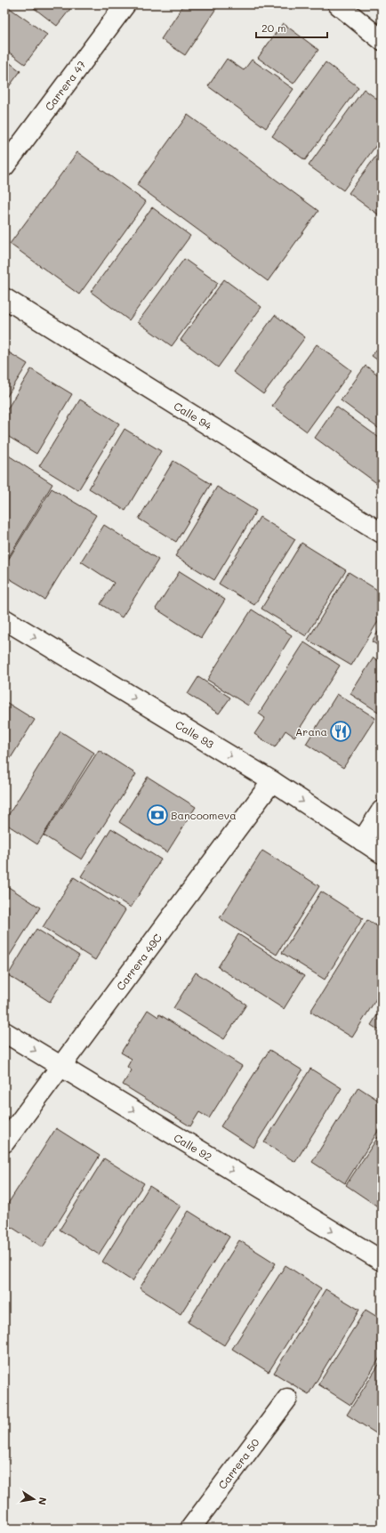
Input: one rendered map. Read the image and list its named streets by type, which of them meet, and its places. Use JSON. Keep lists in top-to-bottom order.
{
  "streets": {
    "street": [
      "Carrera 47",
      "Calle 94",
      "Calle 93",
      "Carrera 49C",
      "Calle 92",
      "Carrera 50"
    ]
  },
  "crossings": [
    ["Calle 93", "Carrera 49C"],
    ["Carrera 49C", "Calle 92"]
  ],
  "one_way": ["Calle 93", "Calle 92"],
  "places": {
    "restaurant": ["Arana"],
    "bank": ["Bancoomeva"]
  },
  "scale_bar": "20 m",
  "north": "right"
}
